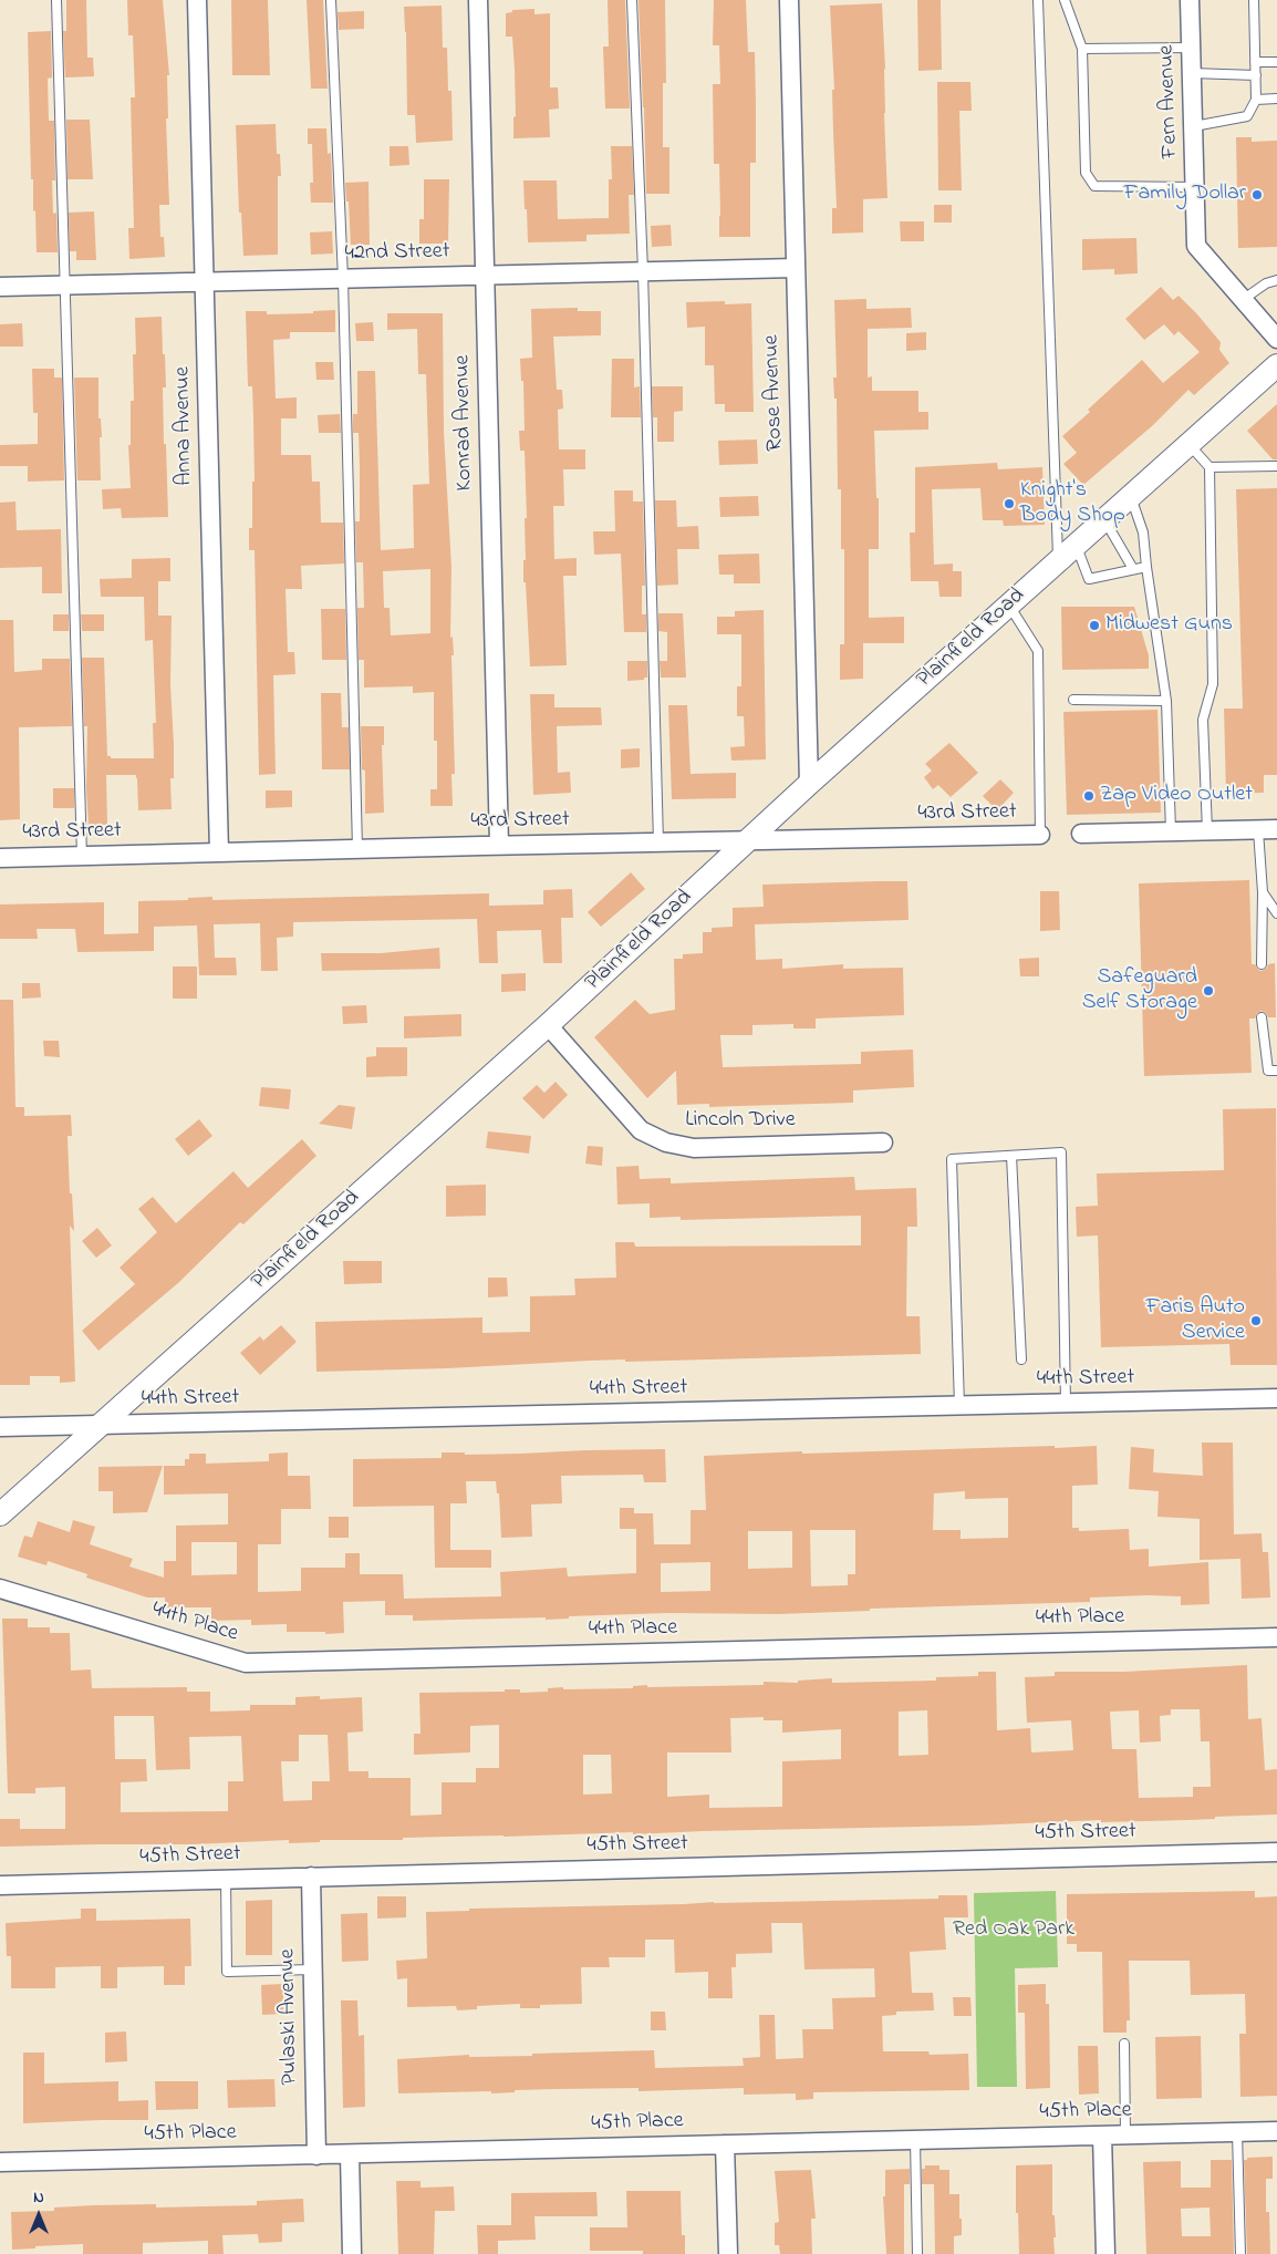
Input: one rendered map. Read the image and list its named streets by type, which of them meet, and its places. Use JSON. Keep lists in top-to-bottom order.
{
  "streets": {
    "street": [
      "Fern Avenue",
      "42nd Street",
      "Rose Avenue",
      "Konrad Avenue",
      "Anna Avenue",
      "Plainfield Road",
      "43rd Street",
      "Lincoln Drive",
      "44th Street",
      "44th Place",
      "45th Street",
      "Pulaski Avenue",
      "45th Place"
    ]
  },
  "crossings": [
    ["42nd Street", "Rose Avenue"],
    ["42nd Street", "Konrad Avenue"],
    ["42nd Street", "Anna Avenue"],
    ["Rose Avenue", "Plainfield Road"],
    ["Konrad Avenue", "43rd Street"],
    ["Anna Avenue", "43rd Street"],
    ["Plainfield Road", "43rd Street"],
    ["Plainfield Road", "Lincoln Drive"],
    ["Plainfield Road", "44th Street"],
    ["45th Street", "Pulaski Avenue"],
    ["Pulaski Avenue", "45th Place"]
  ],
  "parks": ["Red Oak Park"],
  "places": [
    "Family Dollar",
    "Knight's Body Shop",
    "Midwest Guns",
    "Zap Video Outlet",
    "Safeguard Self Storage",
    "Faris Auto Service"
  ],
  "north": "top"
}
